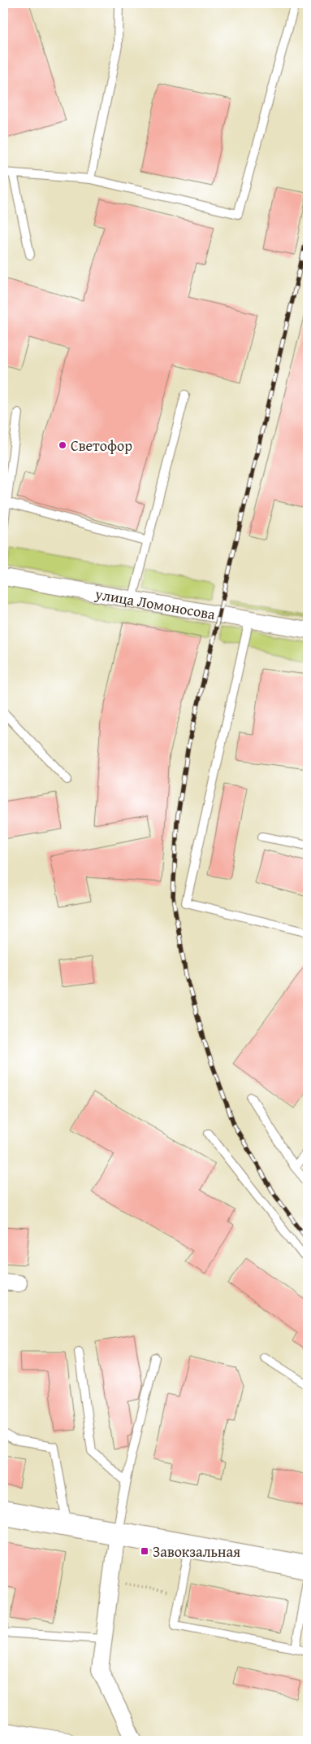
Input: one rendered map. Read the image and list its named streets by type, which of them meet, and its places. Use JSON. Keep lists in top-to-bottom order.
{
  "streets": {
    "street": ["улица Ломоносова"]
  },
  "places": {
    "other": ["Светофор"],
    "transit": ["Завокзальная"]
  }
}
